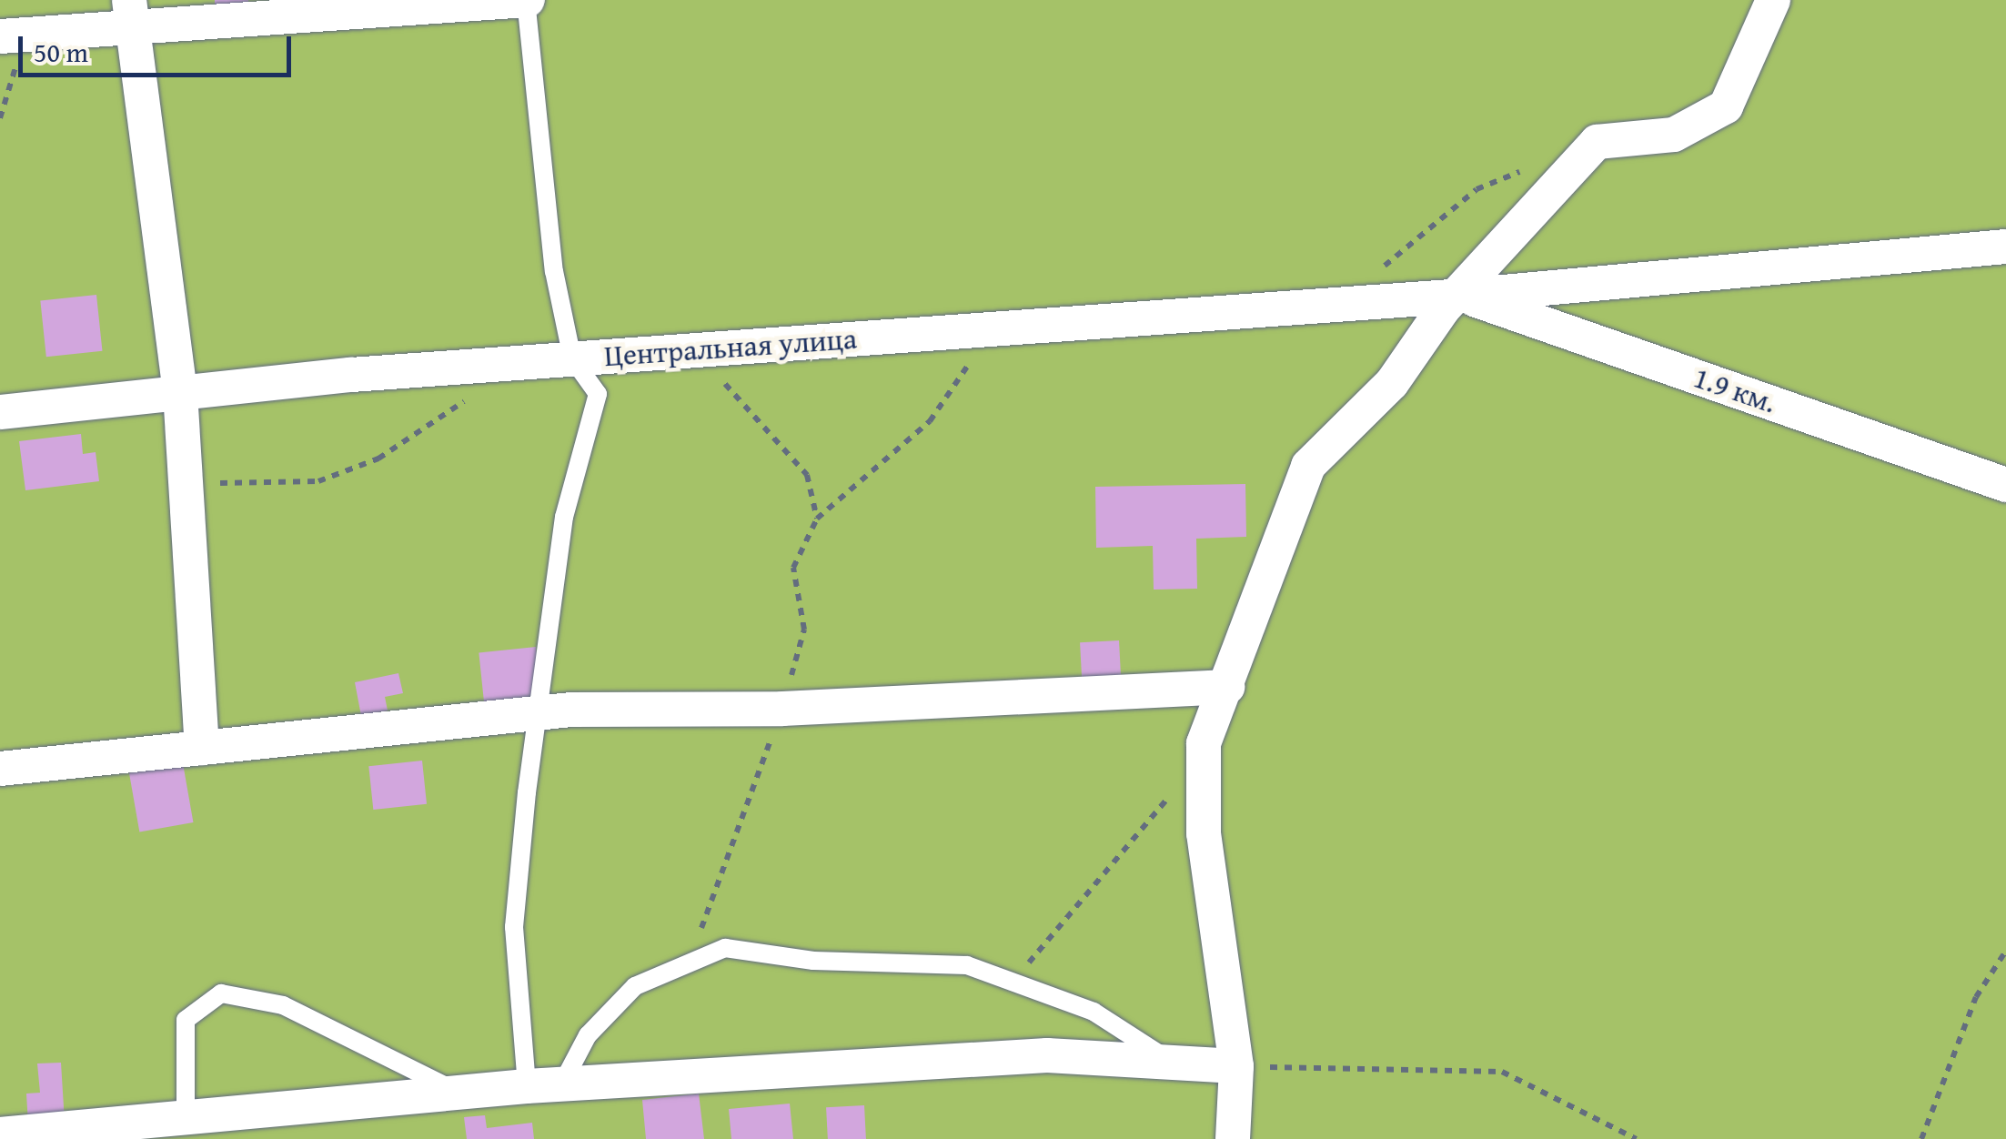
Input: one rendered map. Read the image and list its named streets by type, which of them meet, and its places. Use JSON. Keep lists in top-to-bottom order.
{
  "streets": {
    "street": ["Центральная улица", "1.9 км."]
  },
  "crossings": [
    ["Центральная улица", "1.9 км."]
  ],
  "scale_bar": "50 m"
}
